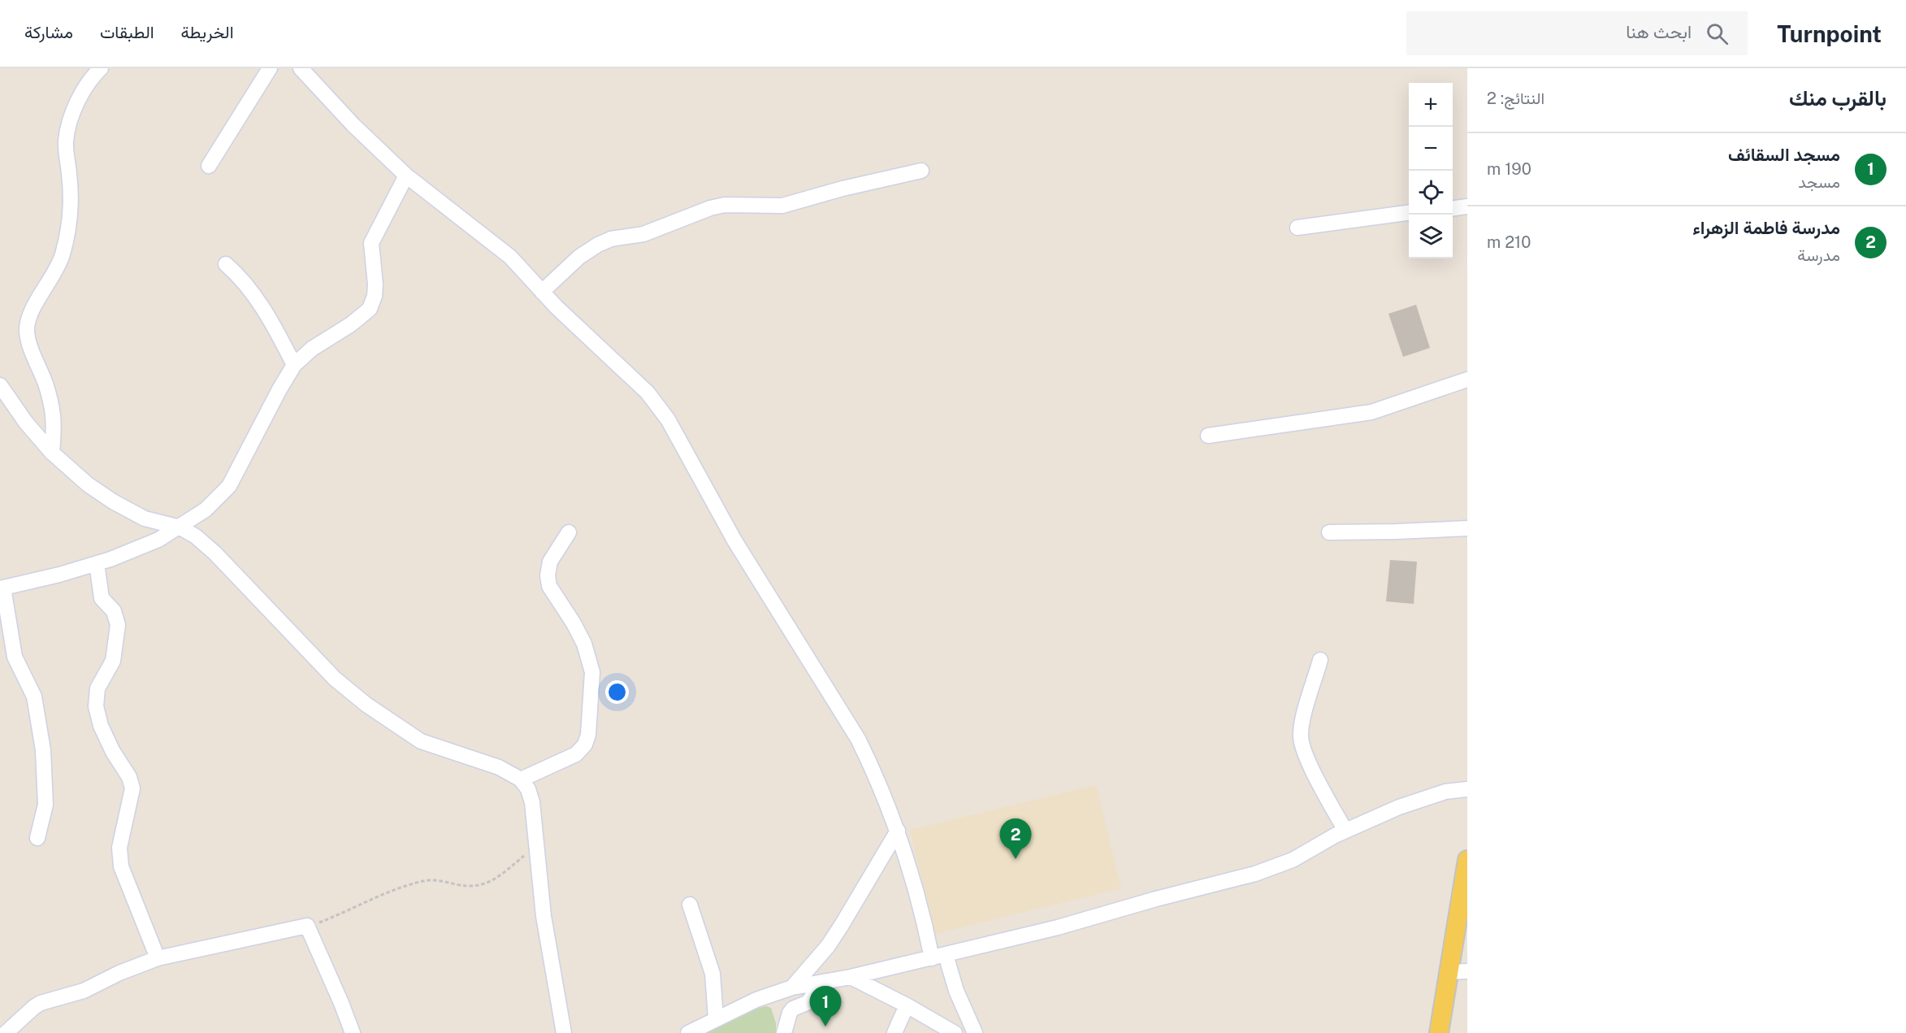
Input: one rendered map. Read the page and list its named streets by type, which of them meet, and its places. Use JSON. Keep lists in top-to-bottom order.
{
  "page": {
    "header": "Turnpoint",
    "search": "ابحث هنا",
    "nav": ["الخريطة", "الطبقات", "مشاركة"],
    "heading": ["بالقرب منك", "النتائج: 2"],
    "map_buttons": ["+", "−"],
    "list": [
      {
        "mark": "1",
        "name": "مسجد السقائف",
        "note": "مسجد",
        "value": "190 m"
      },
      {
        "mark": "2",
        "name": "مدرسة فاطمة الزهراء",
        "note": "مدرسة",
        "value": "210 m"
      }
    ],
    "pins": ["2", "1"]
  }
}
